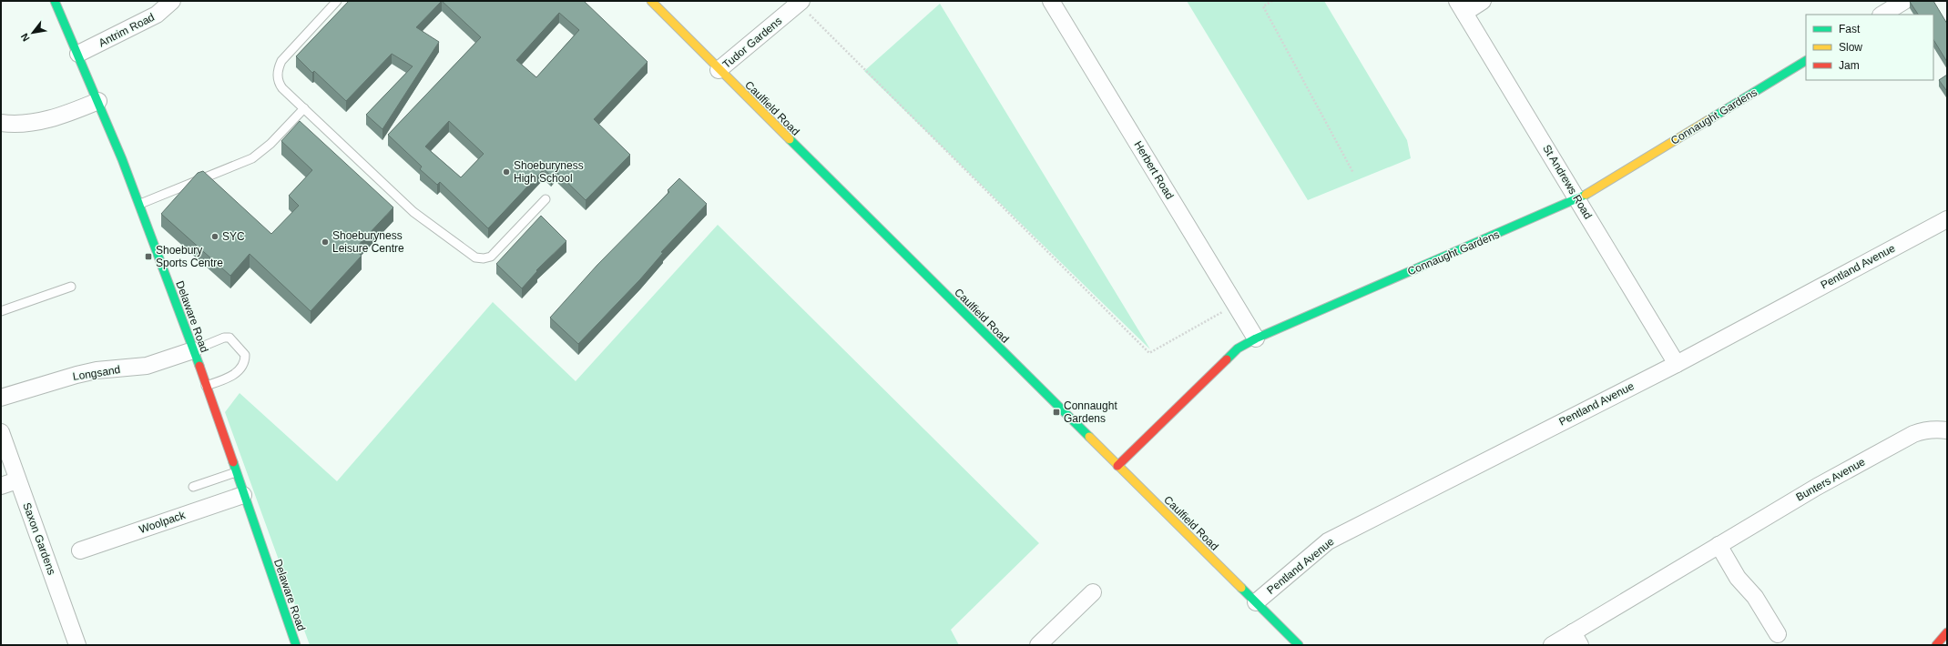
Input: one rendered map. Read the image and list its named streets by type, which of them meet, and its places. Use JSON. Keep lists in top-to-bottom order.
{
  "streets": {
    "street": [
      "Antrim Road",
      "Tudor Gardens",
      "Caulfield Road",
      "Connaught Gardens",
      "Herbert Road",
      "St Andrews Road",
      "Pentland Avenue",
      "Delaware Road",
      "Longsand",
      "Bunters Avenue",
      "Woolpack",
      "Saxon Gardens"
    ]
  },
  "crossings": [
    ["Antrim Road", "Delaware Road"],
    ["Tudor Gardens", "Caulfield Road"],
    ["Caulfield Road", "Connaught Gardens"],
    ["Caulfield Road", "Pentland Avenue"],
    ["Connaught Gardens", "Herbert Road"],
    ["Connaught Gardens", "St Andrews Road"],
    ["St Andrews Road", "Pentland Avenue"],
    ["Delaware Road", "Longsand"],
    ["Delaware Road", "Woolpack"]
  ],
  "places": {
    "other": ["Shoeburyness High School", "SYC", "Shoeburyness Leisure Centre"],
    "transit": ["Shoebury Sports Centre", "Connaught Gardens"]
  },
  "legend": ["Fast", "Slow", "Jam"],
  "north": "bottom left"
}
